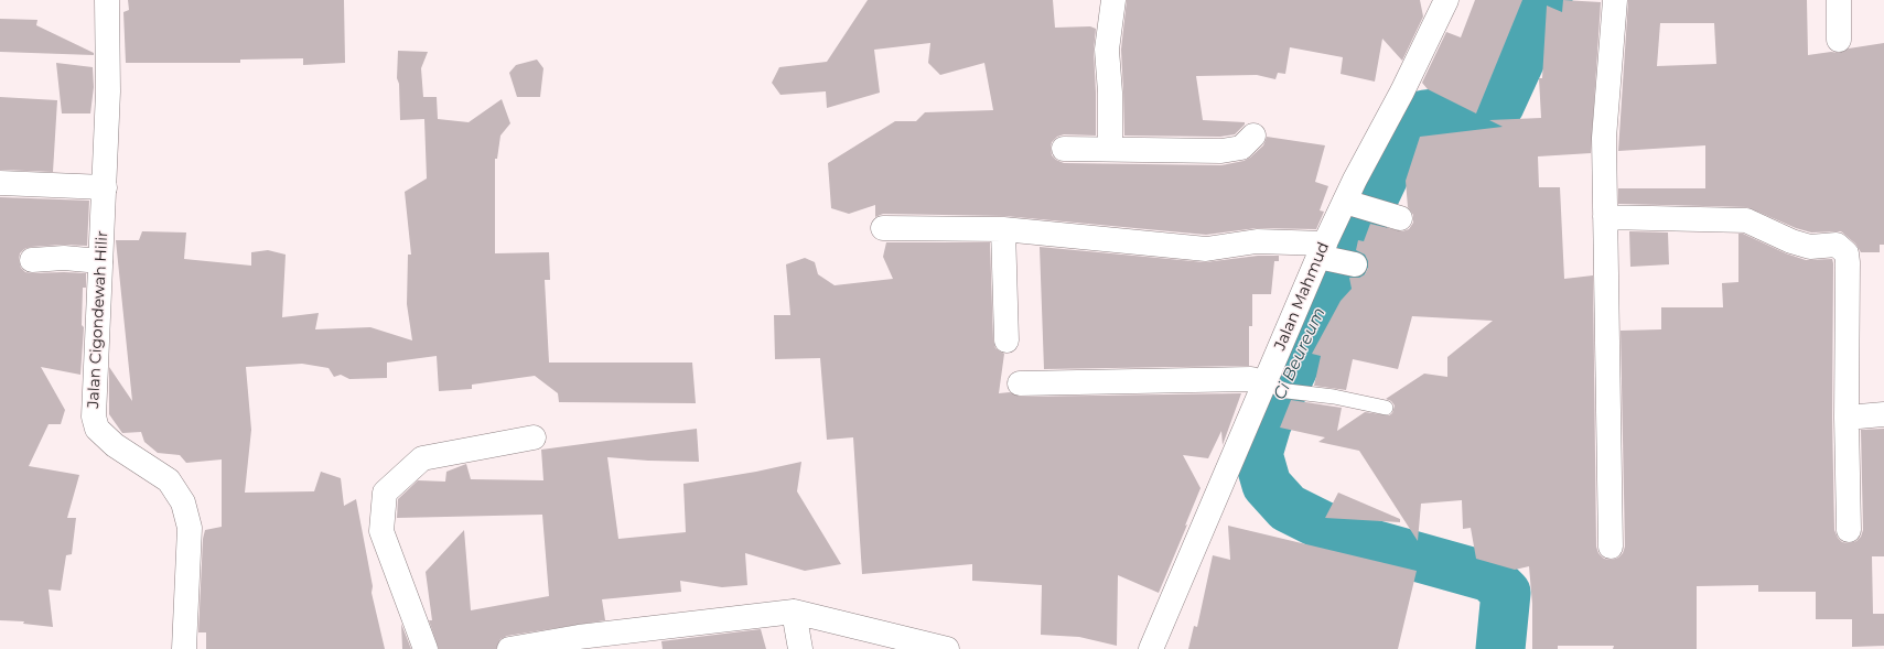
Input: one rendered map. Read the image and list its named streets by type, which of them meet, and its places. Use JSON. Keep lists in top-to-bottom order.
{
  "streets": {
    "street": ["Jalan Mahmud", "Jalan Cigondewah Hilir"]
  },
  "water": ["Ci Beureum"]
}
